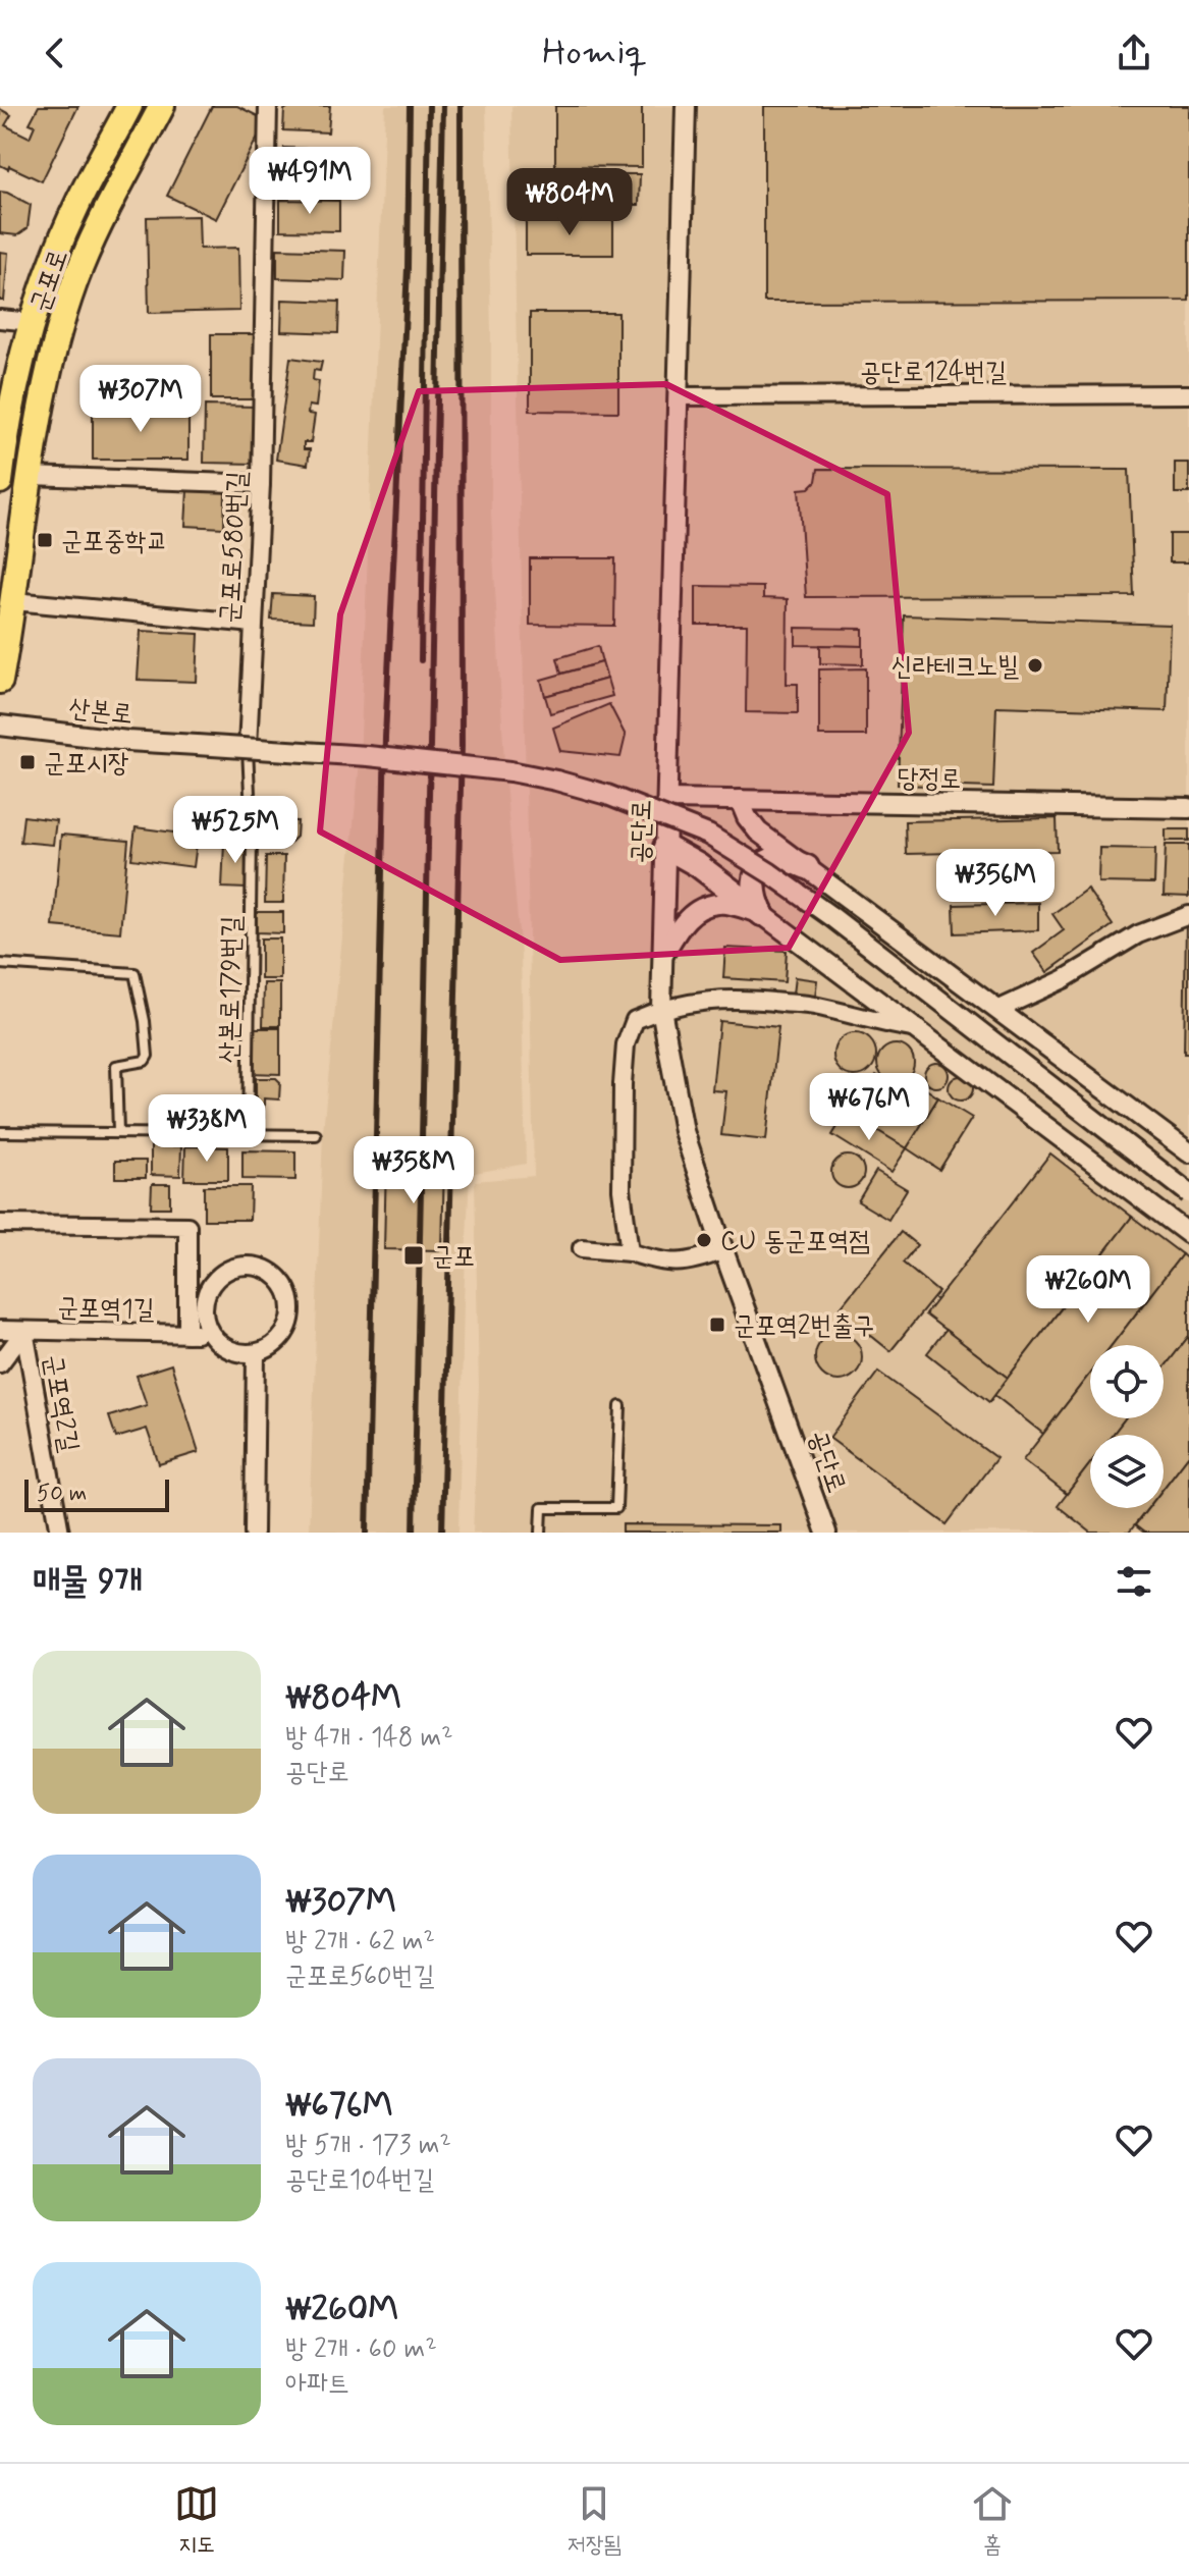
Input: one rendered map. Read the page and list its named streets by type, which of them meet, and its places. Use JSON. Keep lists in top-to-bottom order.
{
  "streets": {
    "main road": ["군포로"],
    "street": [
      "공단로124번길",
      "군포로580번길",
      "산본로",
      "당정로",
      "공단로",
      "군포역1길",
      "군포역2길"
    ],
    "lane": ["산본로179번길"]
  },
  "crossings": [
    ["공단로124번길", "공단로"],
    ["군포로580번길", "산본로179번길"],
    ["당정로", "공단로"],
    ["군포역1길", "군포역2길"]
  ],
  "places": {
    "transit": [
      "군포중학교",
      "군포시장",
      "군포",
      "군포역2번출구"
    ],
    "other": ["신라테크노빌", "CU 동군포역점"]
  },
  "scale_bar": "50 m",
  "page": {
    "header": "Homiq",
    "price": [
      "₩491M",
      "₩804M",
      "₩307M",
      "₩525M",
      "₩356M",
      "₩676M",
      "₩338M",
      "₩358M",
      "₩260M"
    ],
    "scale": "50 m",
    "heading": "매물 9개",
    "list": [
      {
        "name": "₩804M",
        "note": "방 4개 · 148 m² · 공단로"
      },
      {
        "name": "₩307M",
        "note": "방 2개 · 62 m² · 군포로560번길"
      },
      {
        "name": "₩676M",
        "note": "방 5개 · 173 m² · 공단로104번길"
      },
      {
        "name": "₩260M",
        "note": "방 2개 · 60 m² · 아파트"
      }
    ],
    "tabs": ["지도", "저장됨", "홈"]
  }
}
